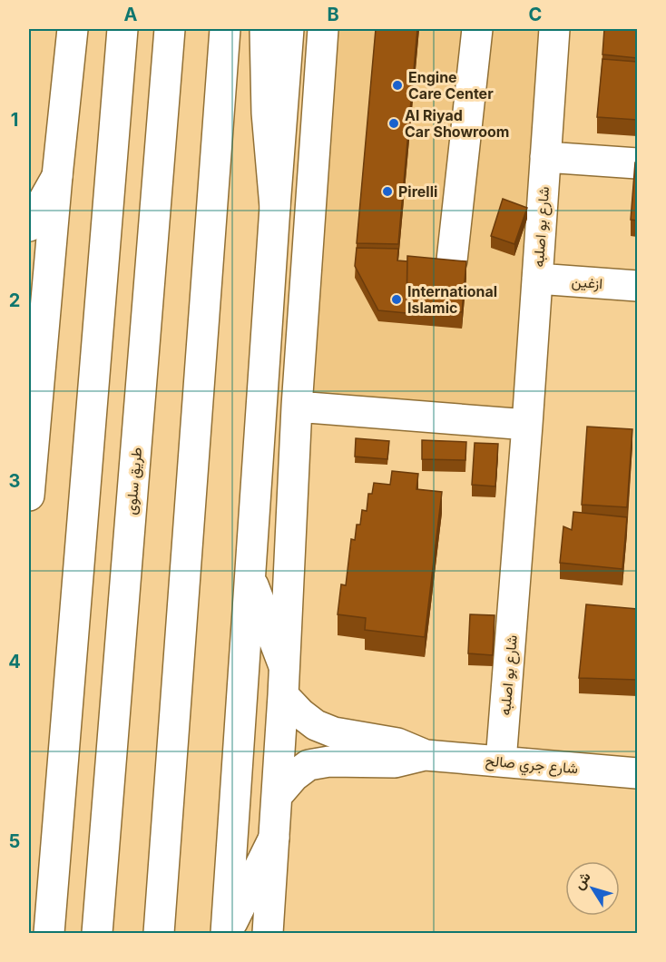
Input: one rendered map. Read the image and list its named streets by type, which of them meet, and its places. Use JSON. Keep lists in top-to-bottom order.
{
  "streets": {
    "main road": [
      "شارع بو اصلبه",
      "ازغين",
      "طريق سلوى",
      "شارع جري صالح"
    ]
  },
  "crossings": [
    ["شارع بو اصلبه", "ازغين"],
    ["شارع بو اصلبه", "شارع جري صالح"]
  ],
  "places": [
    "Engine Care Center",
    "Al Riyad Car Showroom",
    "Pirelli",
    "International Islamic"
  ],
  "north": "top left",
  "grid": {
    "columns": ["A", "B", "C"],
    "rows": [
      "1",
      "2",
      "3",
      "4",
      "5"
    ]
  }
}
